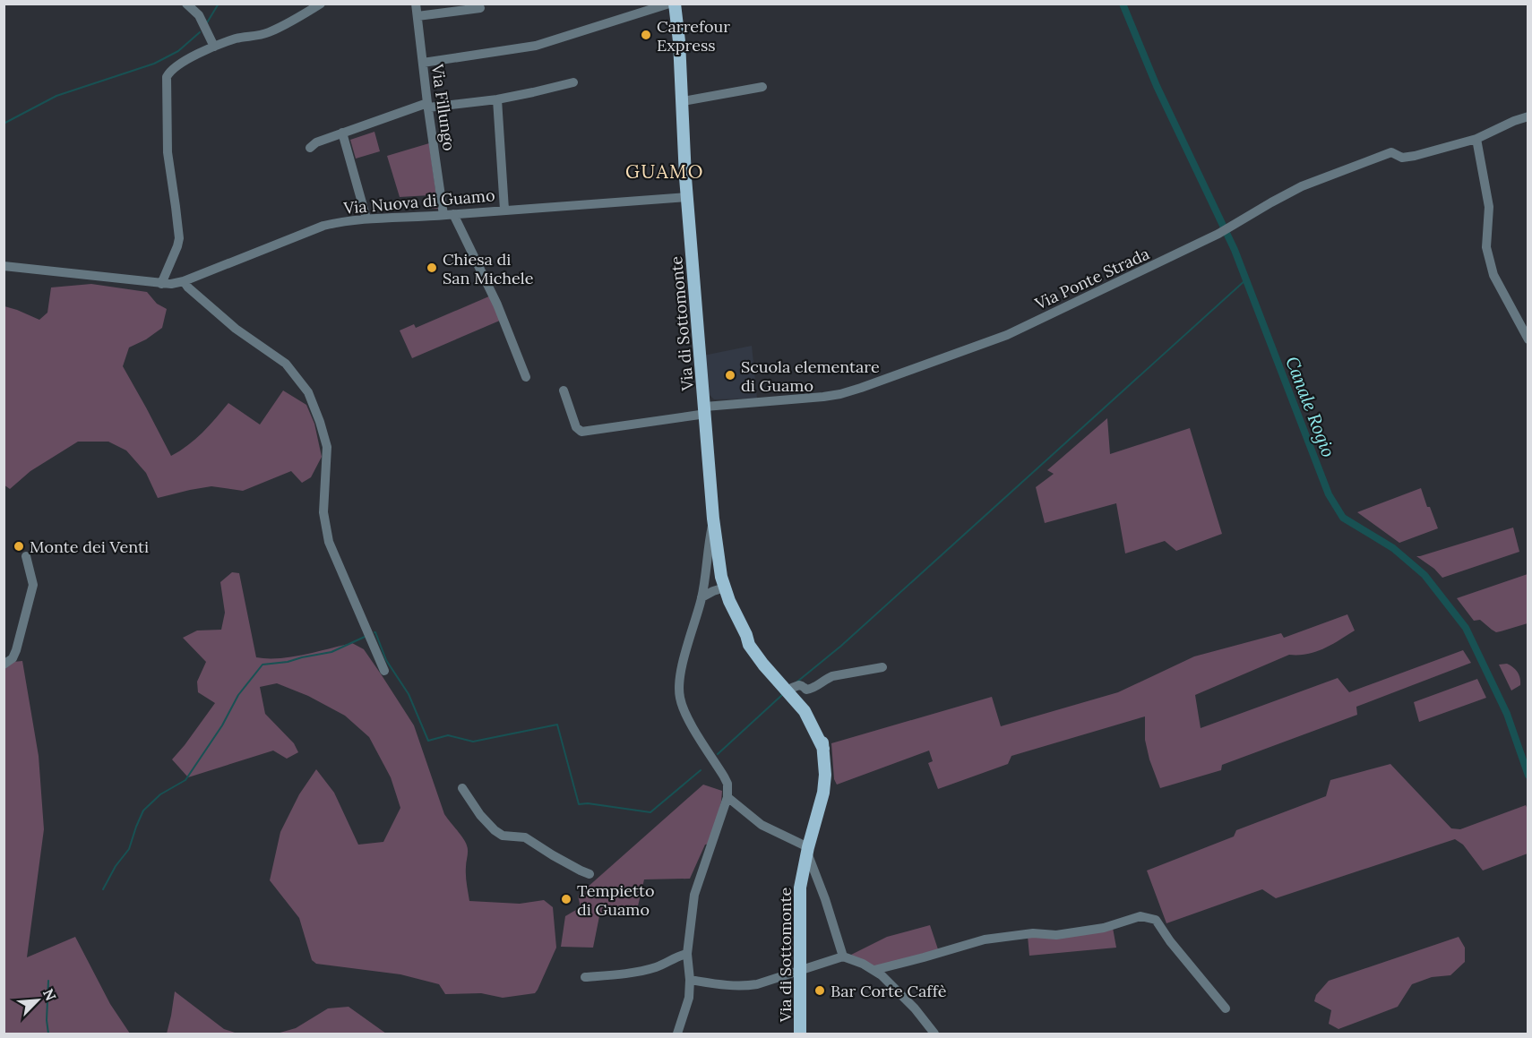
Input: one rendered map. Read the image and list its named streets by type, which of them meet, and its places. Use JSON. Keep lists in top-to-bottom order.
{
  "streets": {
    "main road": ["Via di Sottomonte"],
    "street": ["Via Fillungo", "Via Nuova di Guamo", "Via Ponte Strada"]
  },
  "crossings": [
    ["Via Fillungo", "Via Nuova di Guamo"],
    ["Via Nuova di Guamo", "Via di Sottomonte"],
    ["Via Ponte Strada", "Via di Sottomonte"]
  ],
  "districts": ["GUAMO"],
  "water": ["Canale Rogio"],
  "places": [
    "Carrefour Express",
    "Chiesa di San Michele",
    "Scuola elementare di Guamo",
    "Monte dei Venti",
    "Tempietto di Guamo",
    "Bar Corte Caffè"
  ],
  "north": "top right"
}
